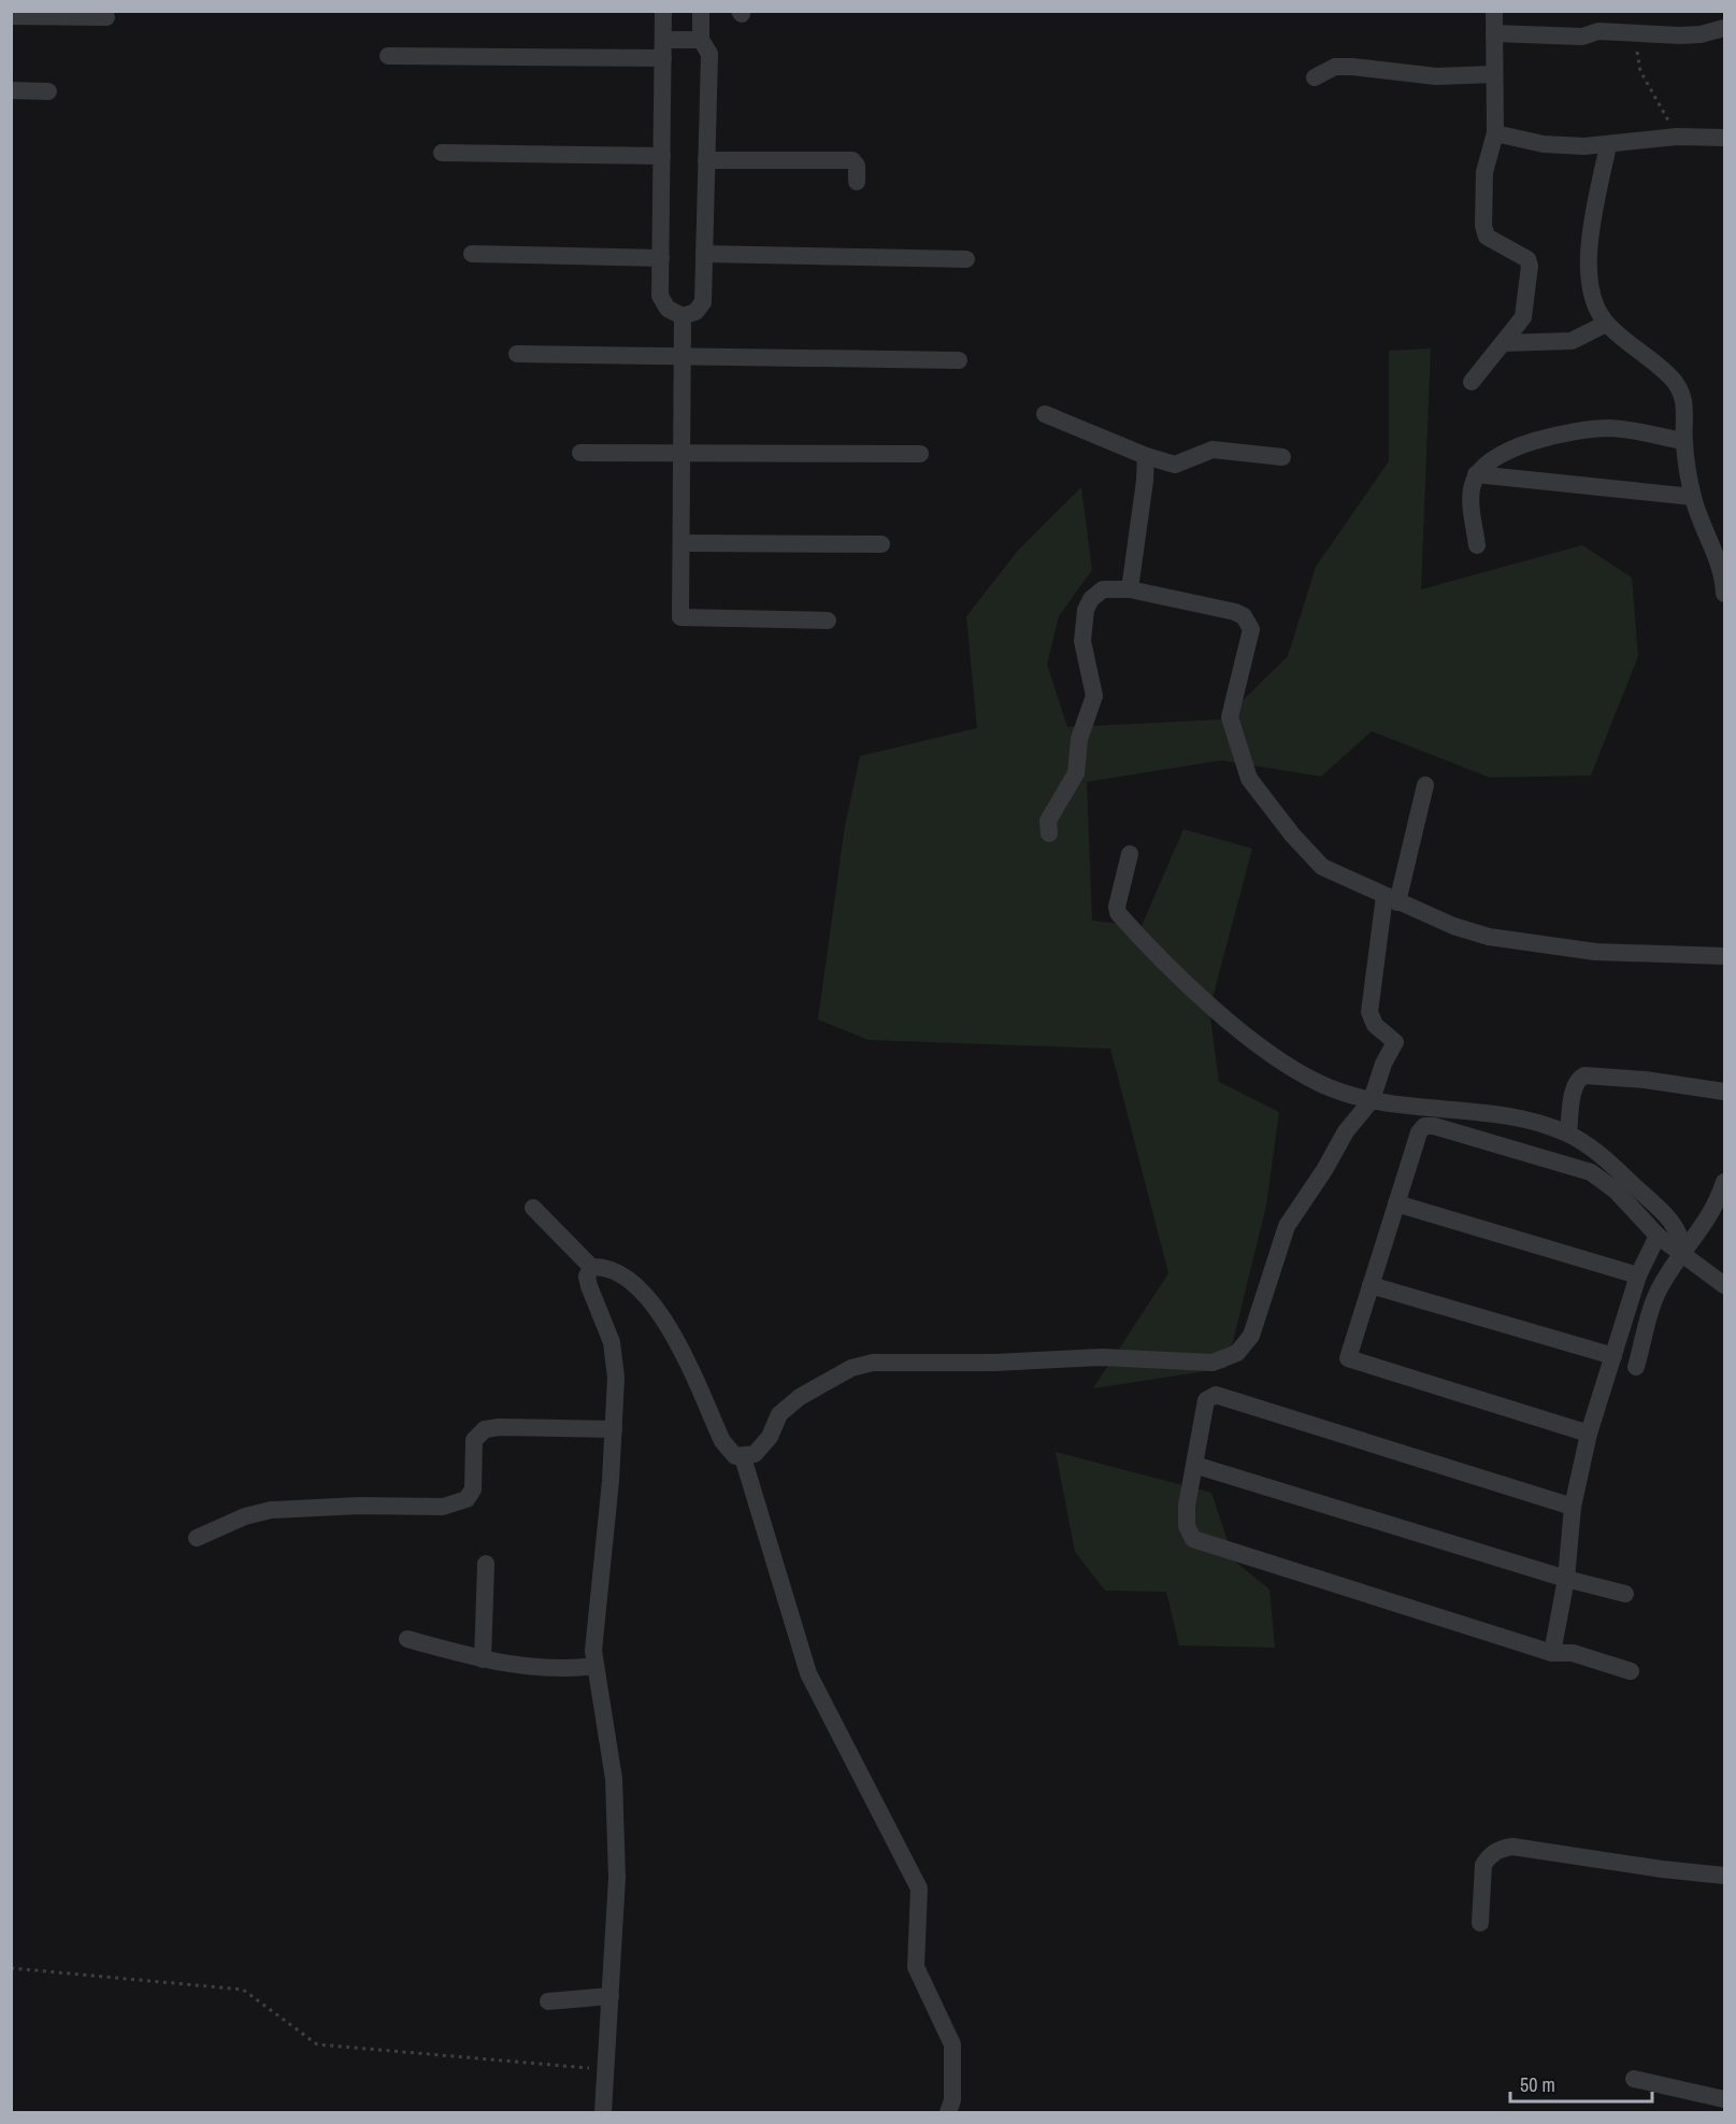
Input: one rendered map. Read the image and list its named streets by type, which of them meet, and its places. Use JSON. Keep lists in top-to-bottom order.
{
  "scale_bar": "50 m"
}
